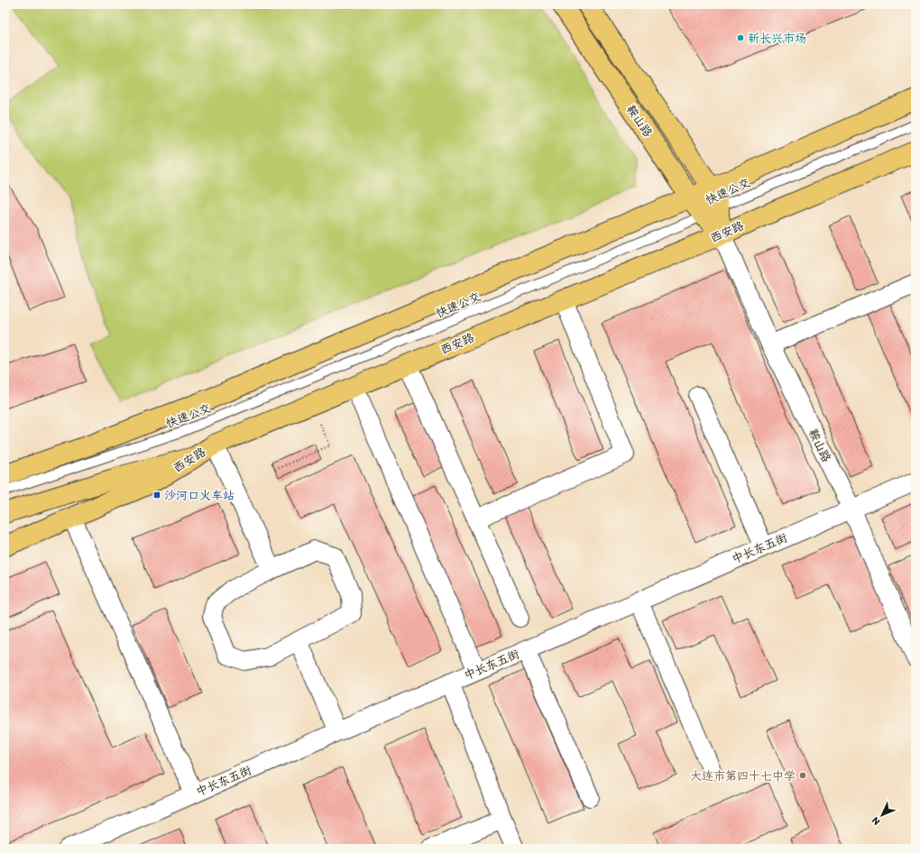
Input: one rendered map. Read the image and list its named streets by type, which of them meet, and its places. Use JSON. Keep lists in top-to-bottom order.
{
  "streets": {
    "main road": ["鞍山路", "西安路"],
    "street": ["中长东五街"],
    "lane": ["快速公交"]
  },
  "crossings": [
    ["鞍山路", "快速公交"],
    ["鞍山路", "西安路"],
    ["鞍山路", "中长东五街"]
  ],
  "places": {
    "other": ["新长兴市场", "大连市第四十七中学"],
    "transit": ["沙河口火车站"]
  },
  "north": "bottom left"
}
